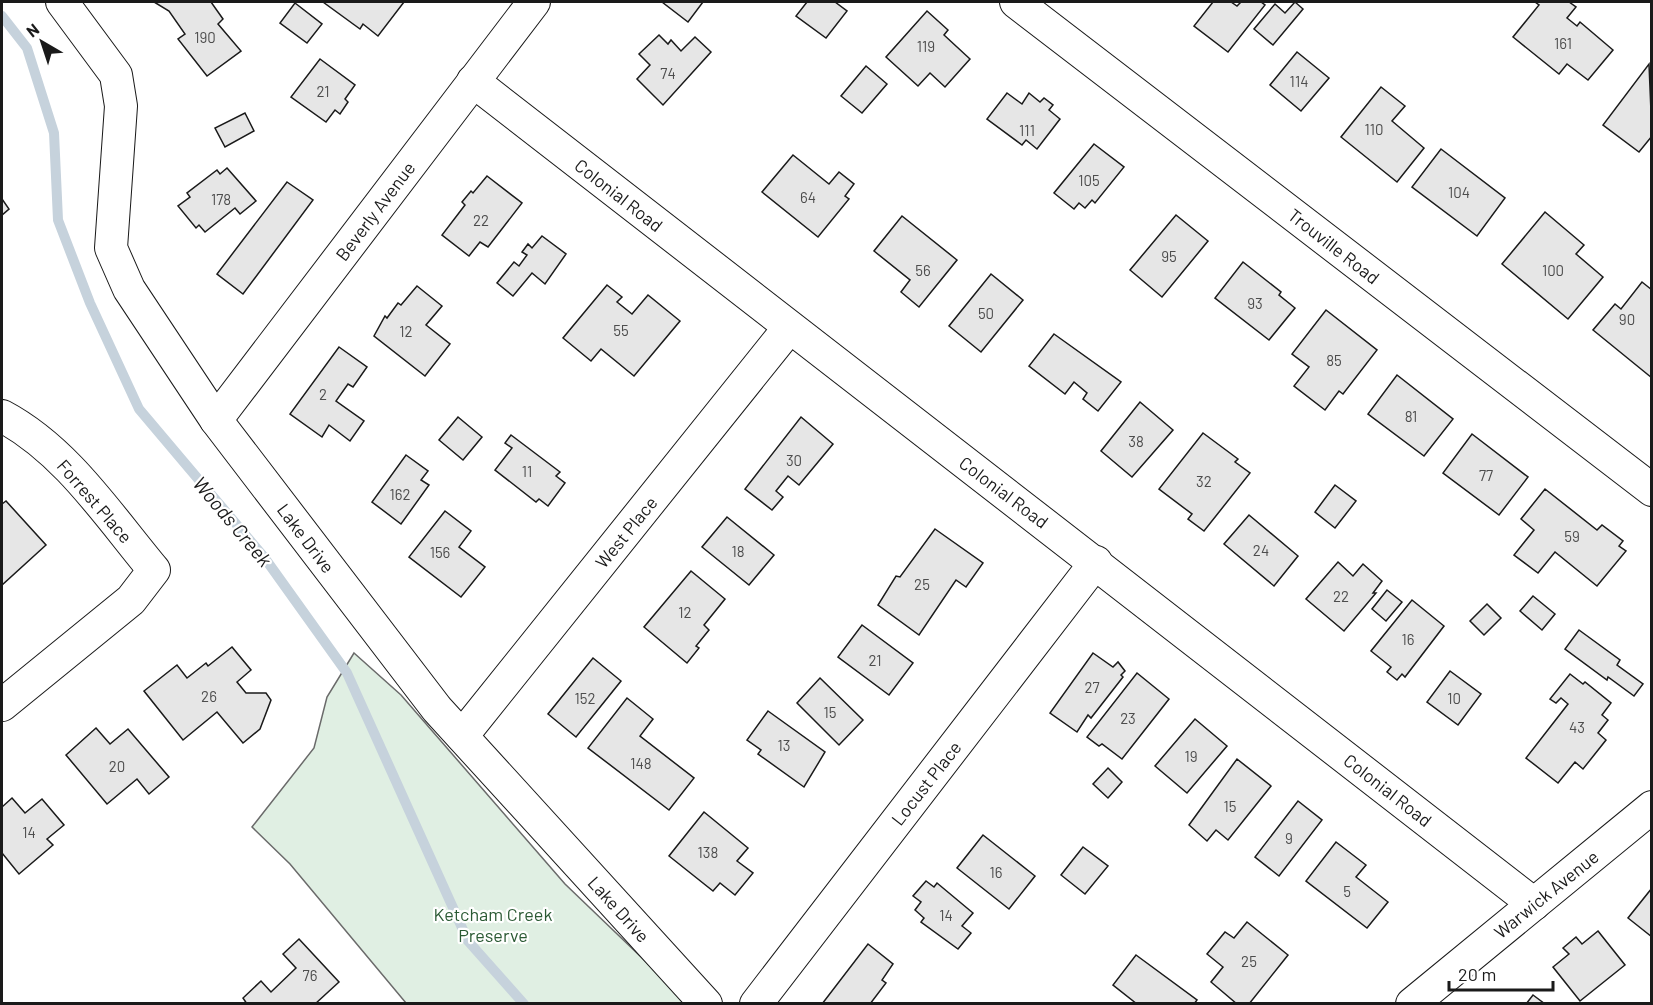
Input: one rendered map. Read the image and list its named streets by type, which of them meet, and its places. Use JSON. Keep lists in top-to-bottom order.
{
  "streets": {
    "street": [
      "Colonial Road",
      "Beverly Avenue",
      "Trouville Road",
      "Forrest Place",
      "West Place",
      "Lake Drive",
      "Locust Place",
      "Warwick Avenue"
    ]
  },
  "crossings": [
    ["Colonial Road", "Beverly Avenue"],
    ["Colonial Road", "West Place"],
    ["Colonial Road", "Locust Place"],
    ["Colonial Road", "Warwick Avenue"],
    ["Beverly Avenue", "Lake Drive"],
    ["West Place", "Lake Drive"]
  ],
  "water": ["Woods Creek"],
  "parks": ["Ketcham Creek Preserve"],
  "house_numbers": [
    "190",
    "161",
    "119",
    "74",
    "114",
    "21",
    "110",
    "111",
    "105",
    "104",
    "64",
    "178",
    "22",
    "95",
    "56",
    "100",
    "93",
    "50",
    "90",
    "55",
    "12",
    "85",
    "2",
    "81",
    "38",
    "30",
    "11",
    "77",
    "32",
    "162",
    "59",
    "24",
    "18",
    "156",
    "25",
    "22",
    "12",
    "16",
    "21",
    "27",
    "26",
    "152",
    "10",
    "15",
    "23",
    "43",
    "13",
    "19",
    "148",
    "20",
    "15",
    "14",
    "9",
    "138",
    "16",
    "5",
    "14",
    "25",
    "76"
  ],
  "scale_bar": "20 m",
  "north": "top left"
}
